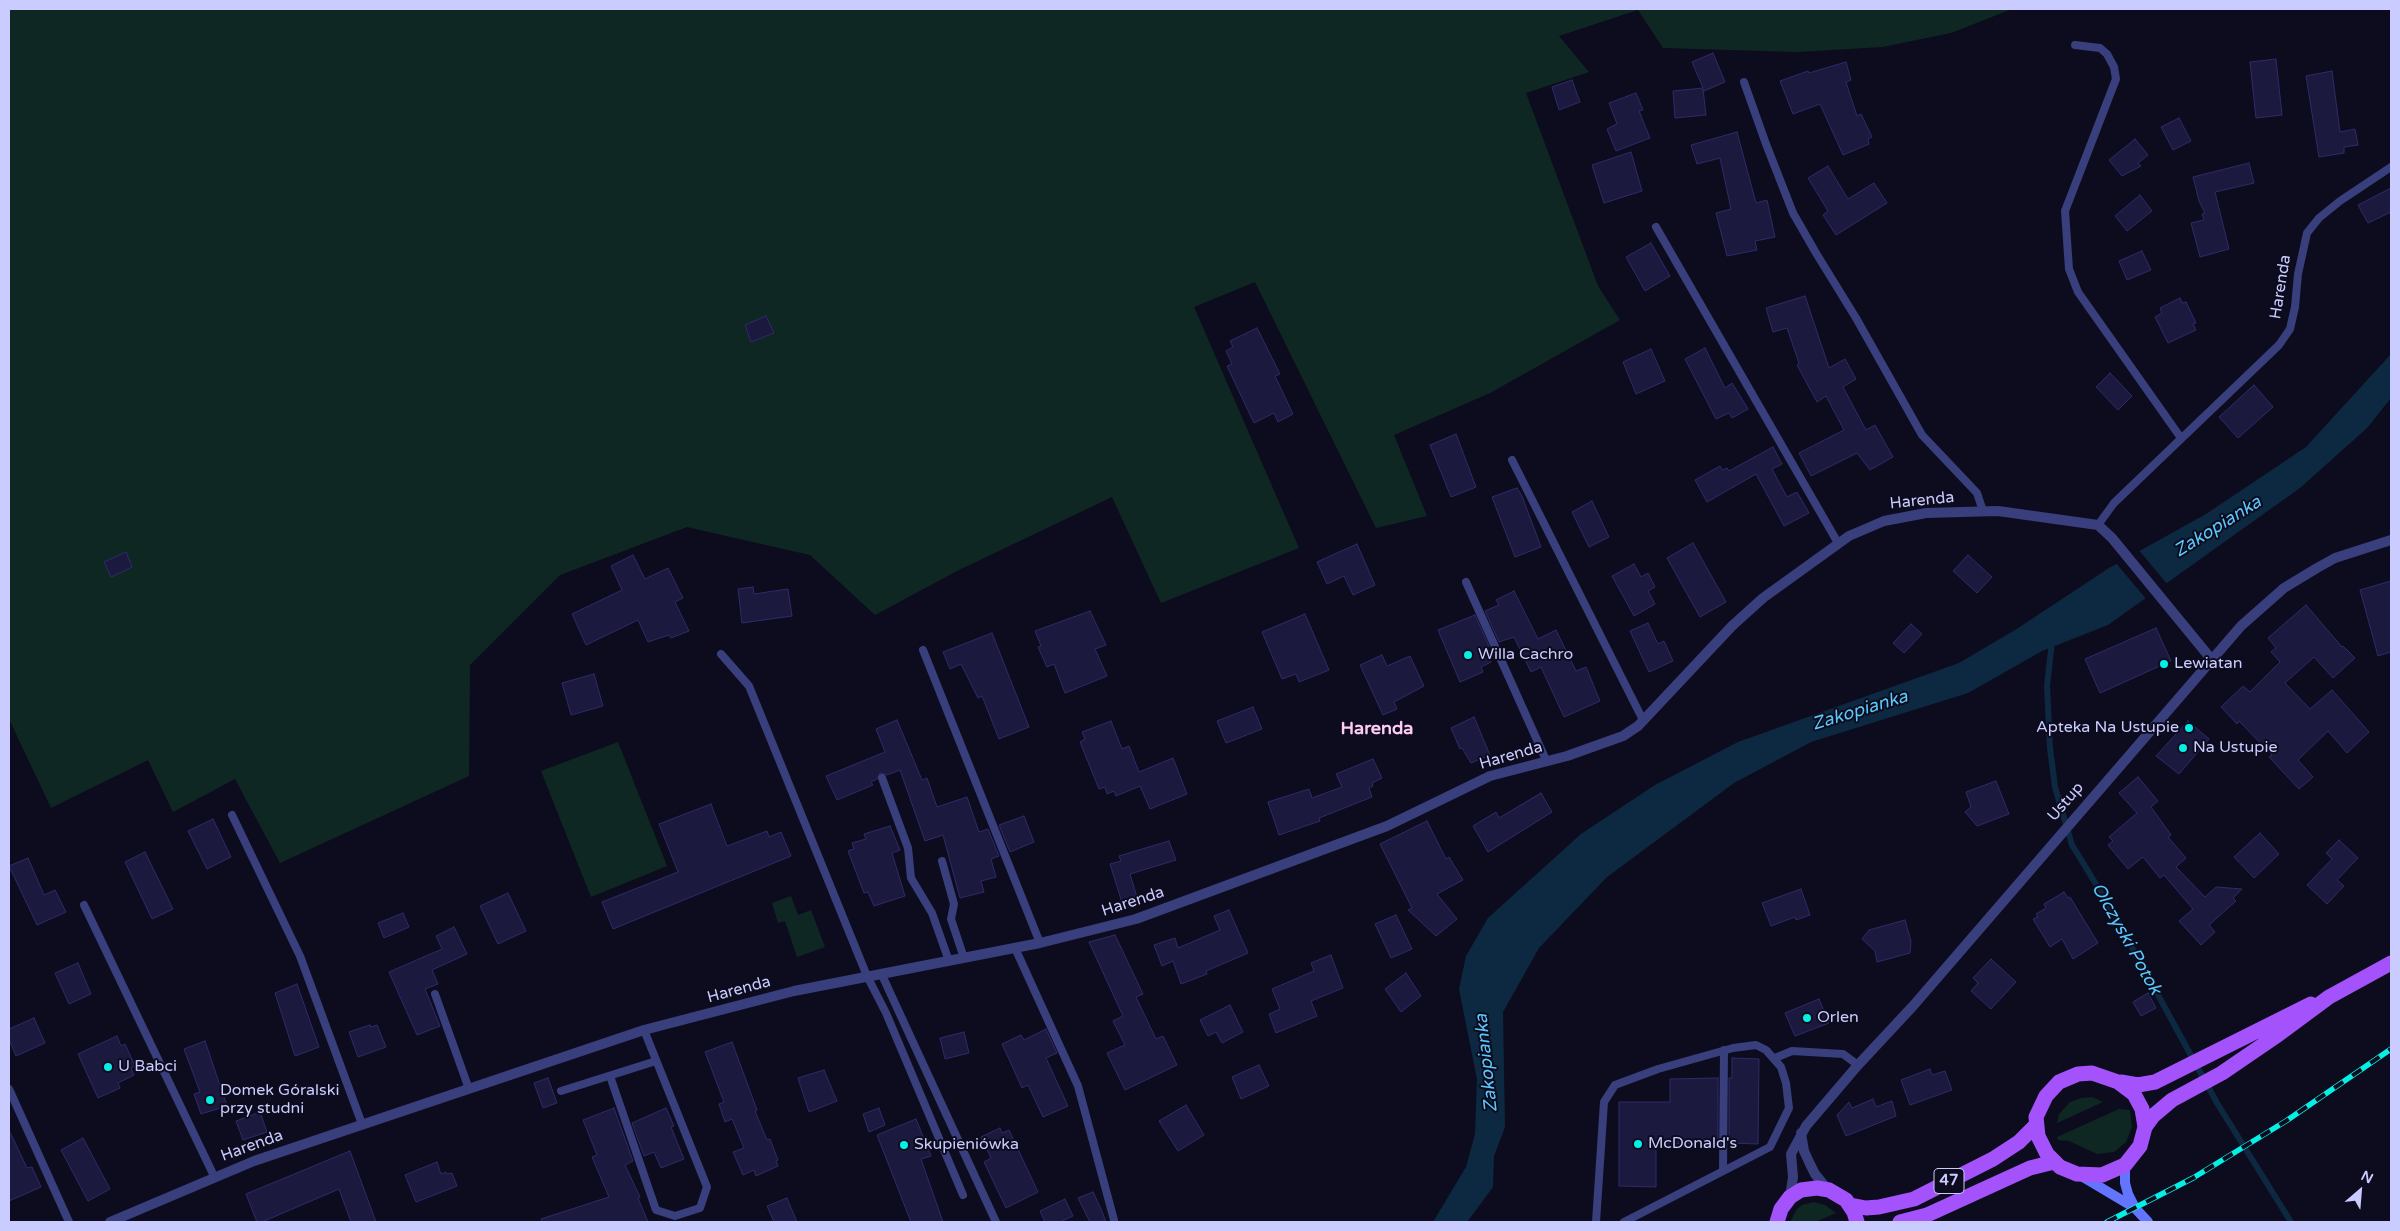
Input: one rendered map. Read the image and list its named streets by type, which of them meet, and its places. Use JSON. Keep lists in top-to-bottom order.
{
  "streets": {
    "main road": ["47"],
    "street": ["Harenda", "Ustup"]
  },
  "districts": ["Harenda"],
  "water": ["Zakopianka", "Olczyski Potok"],
  "places": [
    "Willa Cachro",
    "Lewiatan",
    "Apteka Na Ustupie",
    "Na Ustupie",
    "Orlen",
    "U Babci",
    "Domek Góralski przy studni",
    "McDonald's",
    "Skupieniówka"
  ],
  "north": "top right"
}
